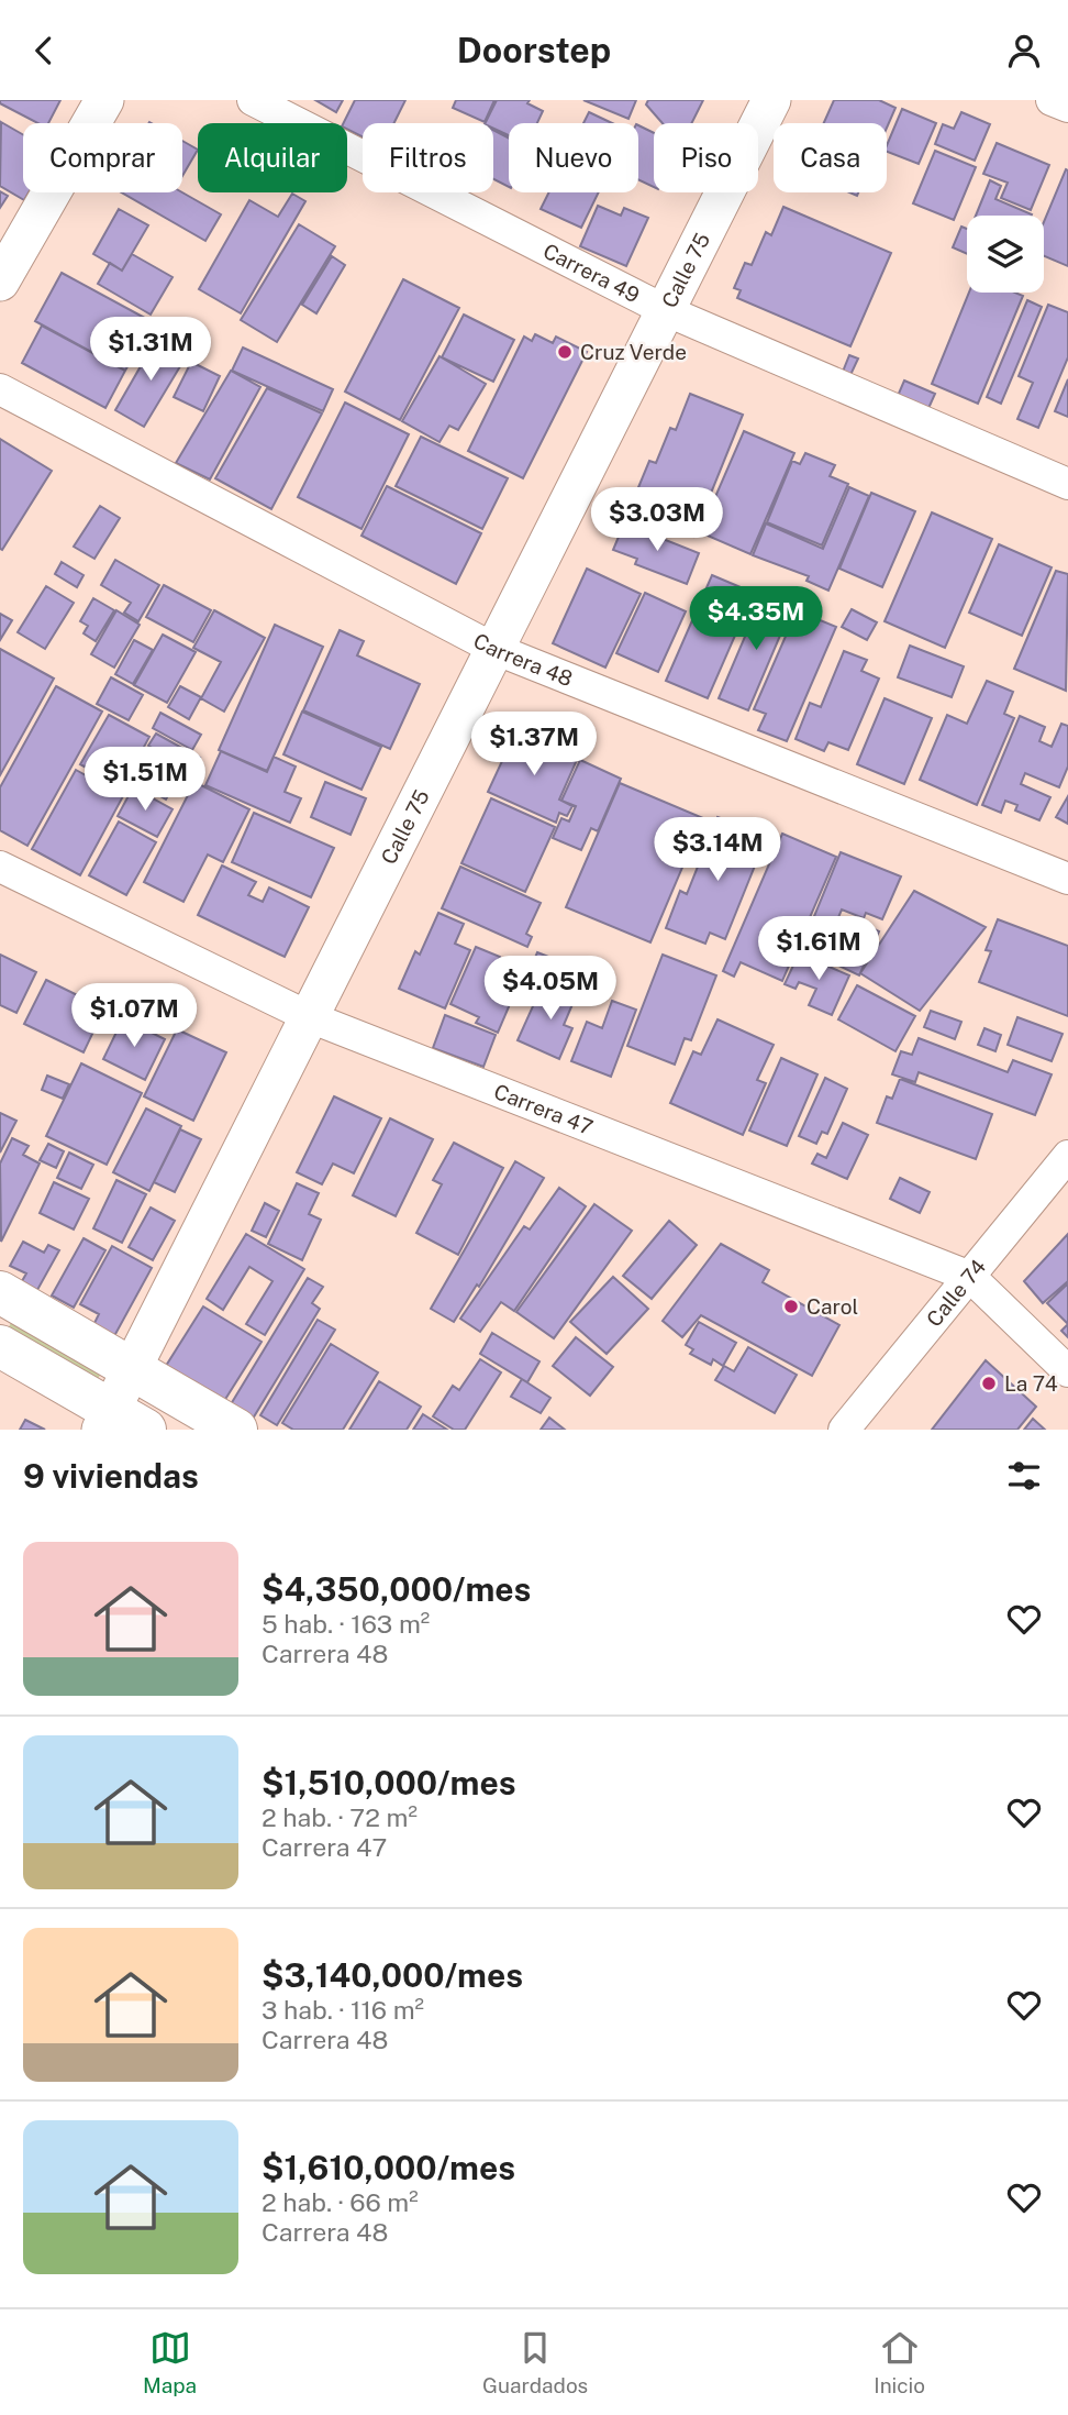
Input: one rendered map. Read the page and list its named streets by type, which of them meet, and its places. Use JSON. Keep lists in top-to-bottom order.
{
  "streets": {
    "street": [
      "Calle 75",
      "Carrera 49",
      "Carrera 48",
      "Carrera 47",
      "Calle 74"
    ]
  },
  "crossings": [
    ["Calle 75", "Carrera 49"],
    ["Calle 75", "Carrera 48"],
    ["Calle 75", "Carrera 47"],
    ["Carrera 47", "Calle 74"]
  ],
  "places": ["Cruz Verde", "Carol", "La 74"],
  "page": {
    "header": "Doorstep",
    "chip": [
      "Comprar",
      "Alquilar",
      "Filtros",
      "Nuevo",
      "Piso",
      "Casa"
    ],
    "price": [
      "$1.31M",
      "$3.03M",
      "$4.35M",
      "$1.37M",
      "$1.51M",
      "$3.14M",
      "$1.61M",
      "$4.05M",
      "$1.07M"
    ],
    "heading": "9 viviendas",
    "list": [
      {
        "name": "$4,350,000/mes",
        "note": "5 hab. · 163 m² · Carrera 48"
      },
      {
        "name": "$1,510,000/mes",
        "note": "2 hab. · 72 m² · Carrera 47"
      },
      {
        "name": "$3,140,000/mes",
        "note": "3 hab. · 116 m² · Carrera 48"
      },
      {
        "name": "$1,610,000/mes",
        "note": "2 hab. · 66 m² · Carrera 48"
      }
    ],
    "tabs": ["Mapa", "Guardados", "Inicio"]
  }
}
